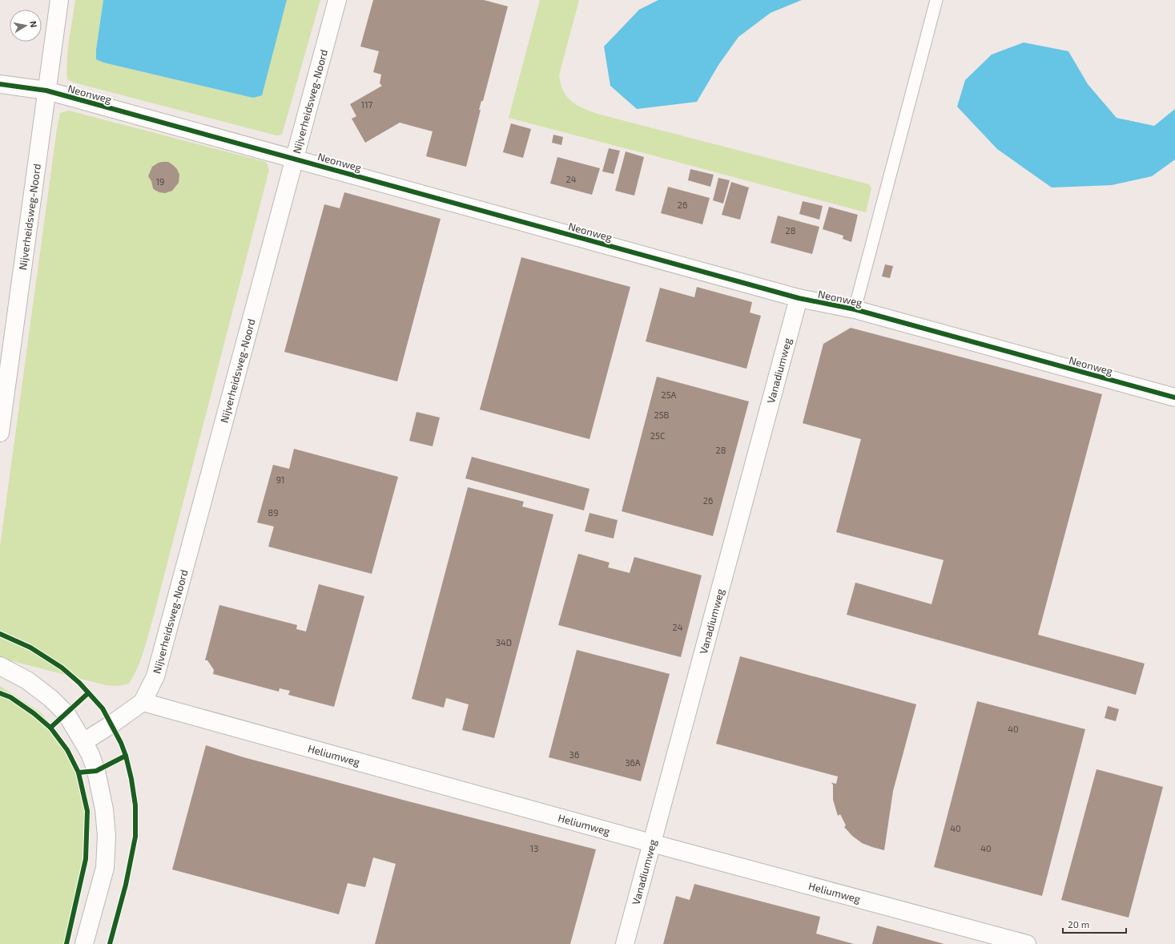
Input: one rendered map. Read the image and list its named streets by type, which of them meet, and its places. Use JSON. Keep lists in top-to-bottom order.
{
  "streets": {
    "street": [
      "Neonweg",
      "Nijverheidsweg-Noord",
      "Vanadiumweg",
      "Heliumweg"
    ]
  },
  "crossings": [
    ["Neonweg", "Nijverheidsweg-Noord"],
    ["Neonweg", "Vanadiumweg"],
    ["Nijverheidsweg-Noord", "Heliumweg"],
    ["Vanadiumweg", "Heliumweg"]
  ],
  "house_numbers": [
    "117",
    "24",
    "19",
    "26",
    "28",
    "25A",
    "25B",
    "25C",
    "28",
    "91",
    "26",
    "89",
    "24",
    "34D",
    "40",
    "36",
    "36A",
    "40",
    "13",
    "40"
  ],
  "scale_bar": "20 m",
  "north": "right"
}
